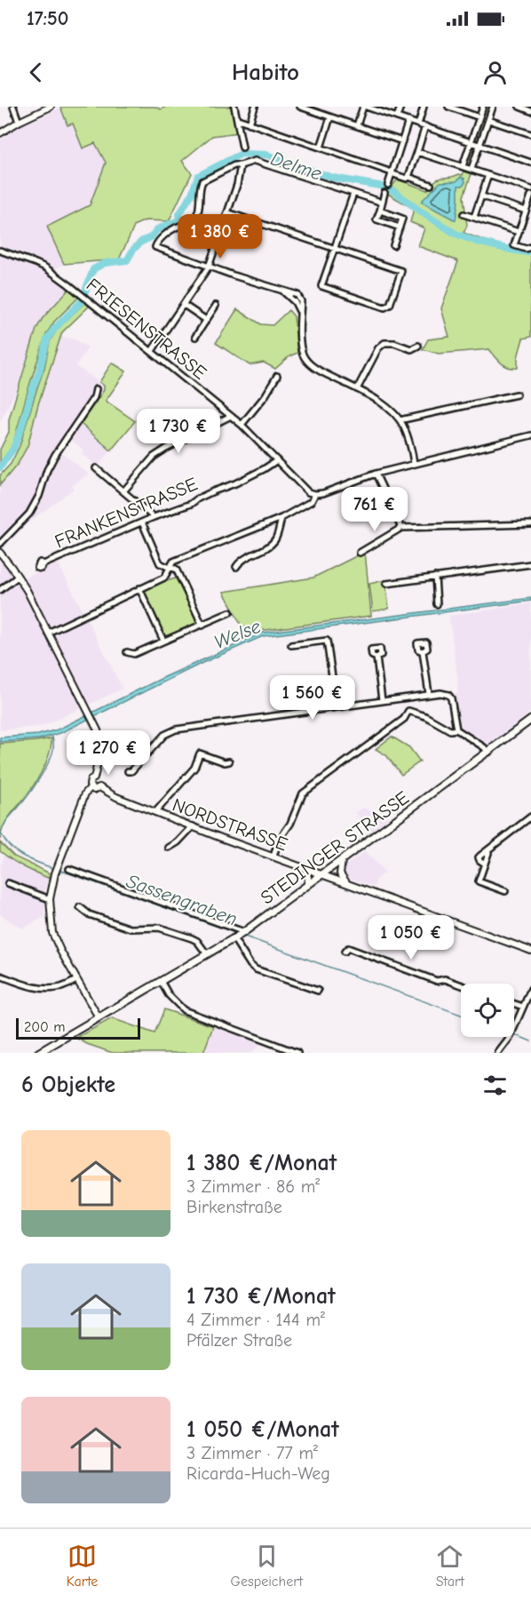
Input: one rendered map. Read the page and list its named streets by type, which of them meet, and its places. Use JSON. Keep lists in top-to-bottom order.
{
  "streets": {
    "main road": ["STEDINGER STRASSE"],
    "street": ["FRIESENSTRASSE", "FRANKENSTRASSE", "NORDSTRASSE"]
  },
  "crossings": [
    ["FRIESENSTRASSE", "FRANKENSTRASSE"],
    ["NORDSTRASSE", "STEDINGER STRASSE"]
  ],
  "water": ["Delme", "Welse", "Sassengraben"],
  "scale_bar": "200 m",
  "page": {
    "status": "17:50",
    "header": "Habito",
    "price": [
      "1 380 €",
      "1 730 €",
      "761 €",
      "1 560 €",
      "1 270 €",
      "1 050 €"
    ],
    "scale": "200 m",
    "heading": "6 Objekte",
    "list": [
      {
        "name": "1 380 €/Monat",
        "note": "3 Zimmer · 86 m² · Birkenstraße"
      },
      {
        "name": "1 730 €/Monat",
        "note": "4 Zimmer · 144 m² · Pfälzer Straße"
      },
      {
        "name": "1 050 €/Monat",
        "note": "3 Zimmer · 77 m² · Ricarda-Huch-Weg"
      }
    ],
    "tabs": ["Karte", "Gespeichert", "Start"]
  }
}
